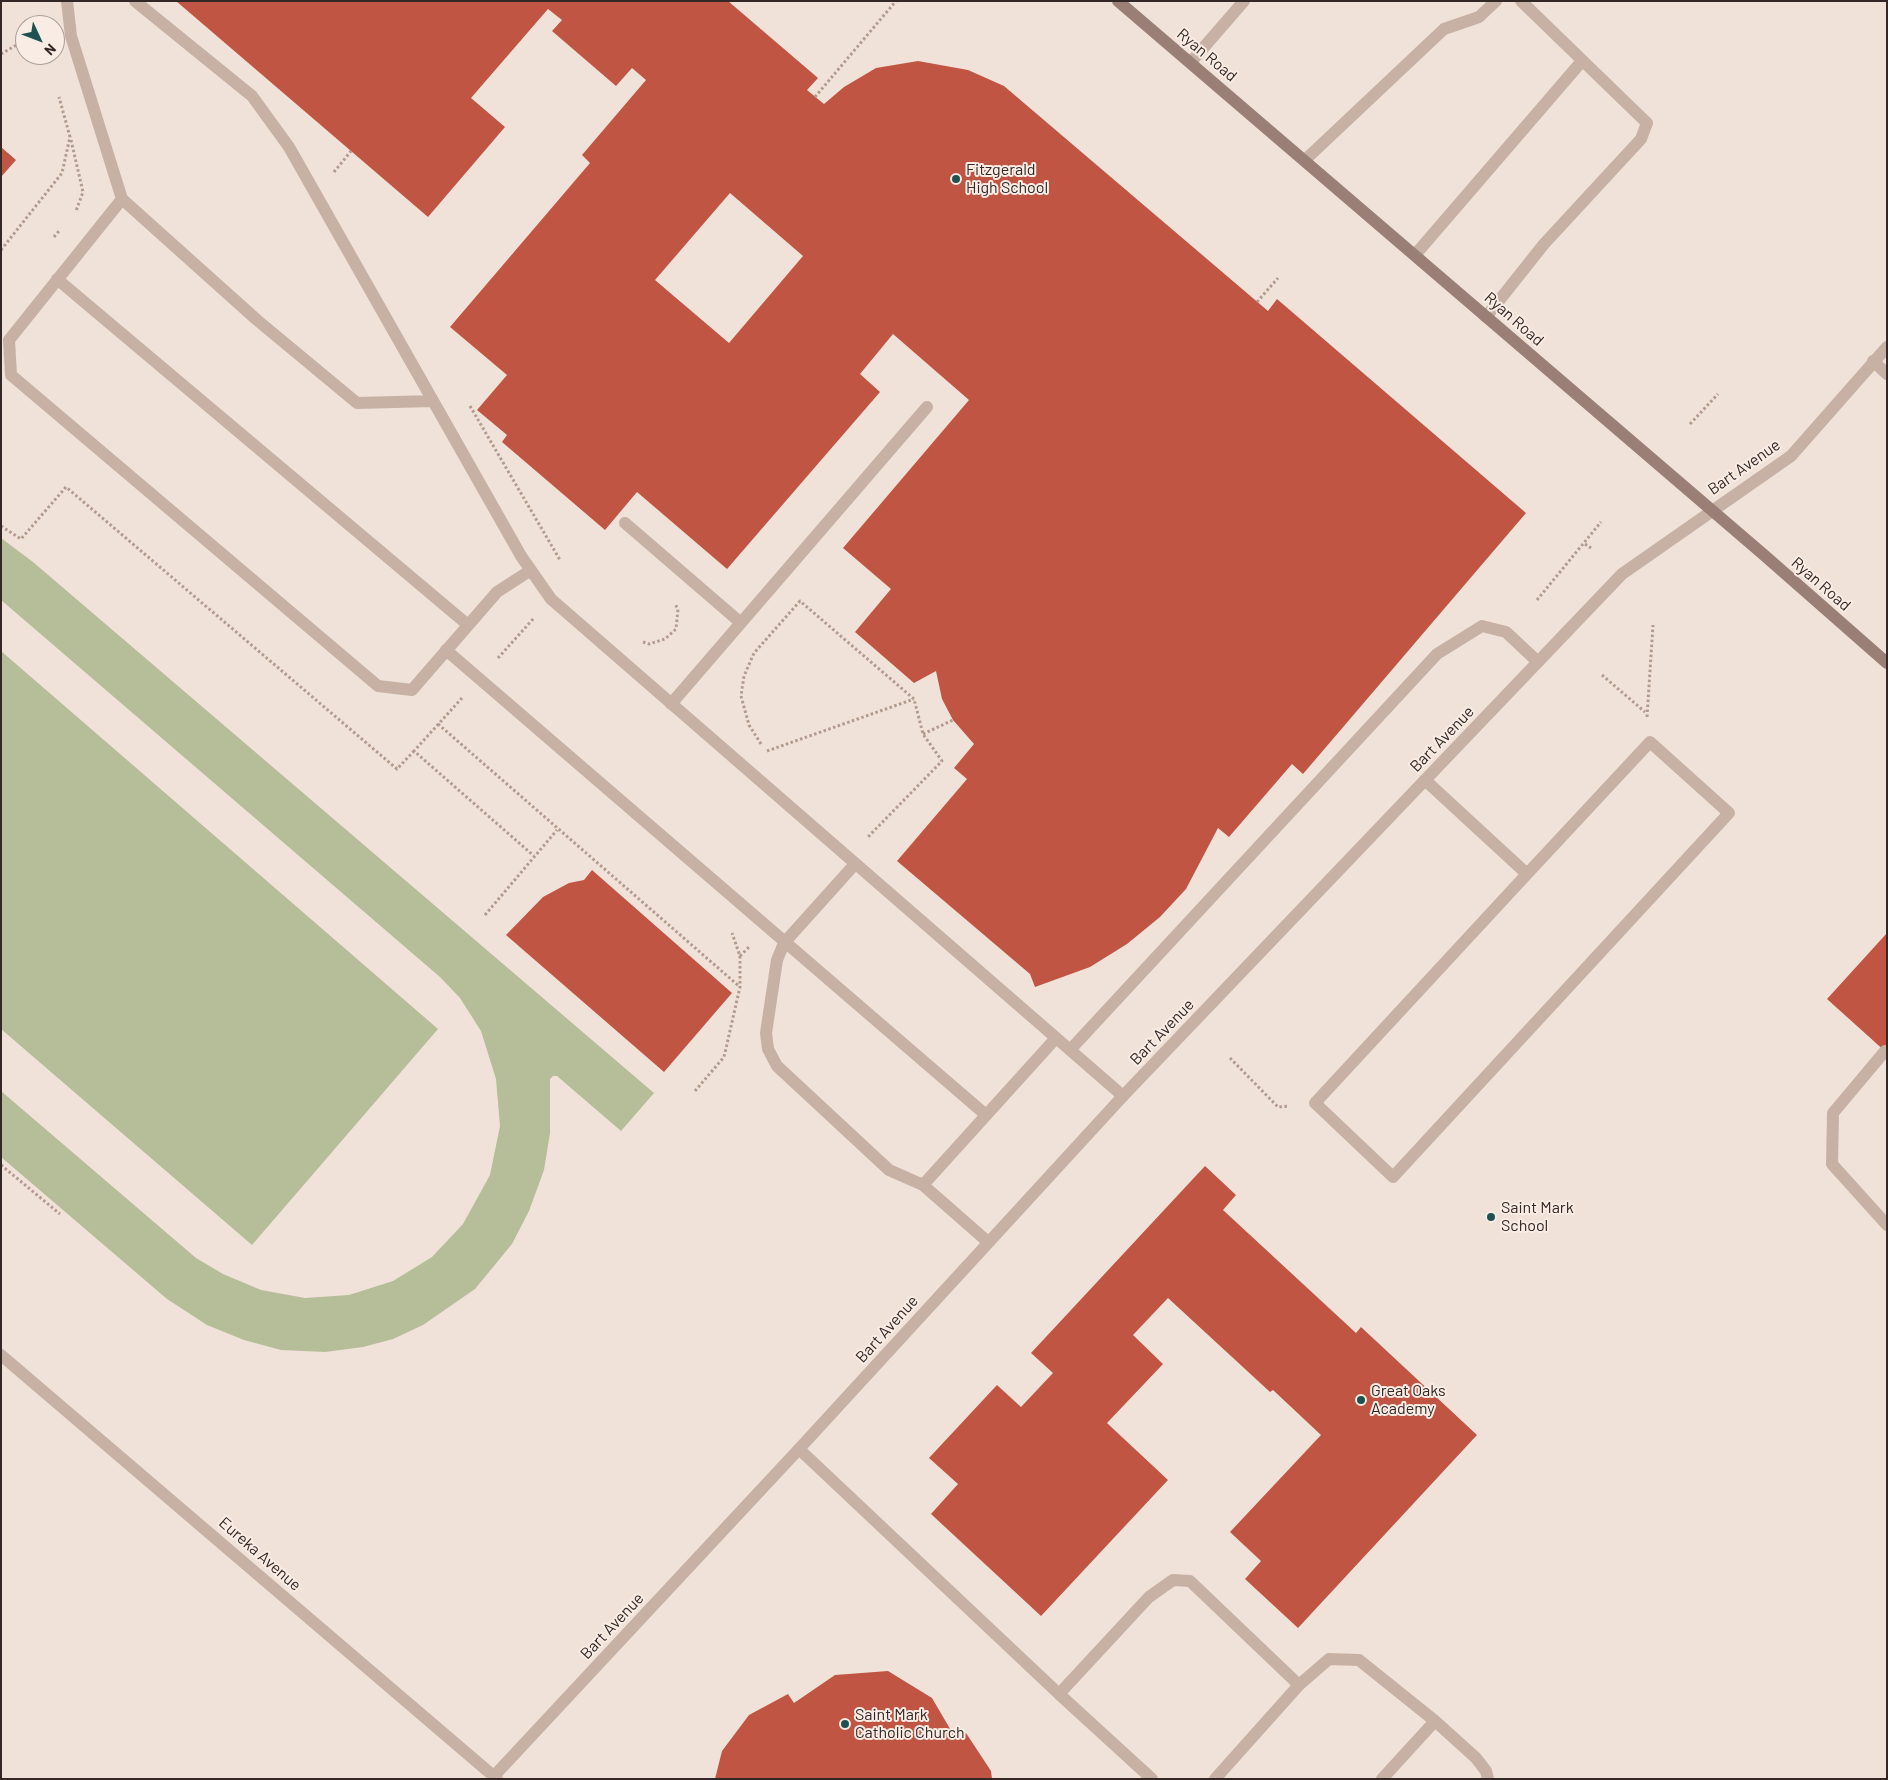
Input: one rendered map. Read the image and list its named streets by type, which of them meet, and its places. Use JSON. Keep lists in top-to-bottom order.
{
  "streets": {
    "main road": ["Ryan Road"],
    "street": ["Bart Avenue", "Eureka Avenue"]
  },
  "crossings": [
    ["Ryan Road", "Bart Avenue"],
    ["Bart Avenue", "Eureka Avenue"]
  ],
  "places": [
    "Fitzgerald High School",
    "Saint Mark School",
    "Great Oaks Academy",
    "Saint Mark Catholic Church"
  ],
  "north": "bottom right"
}
